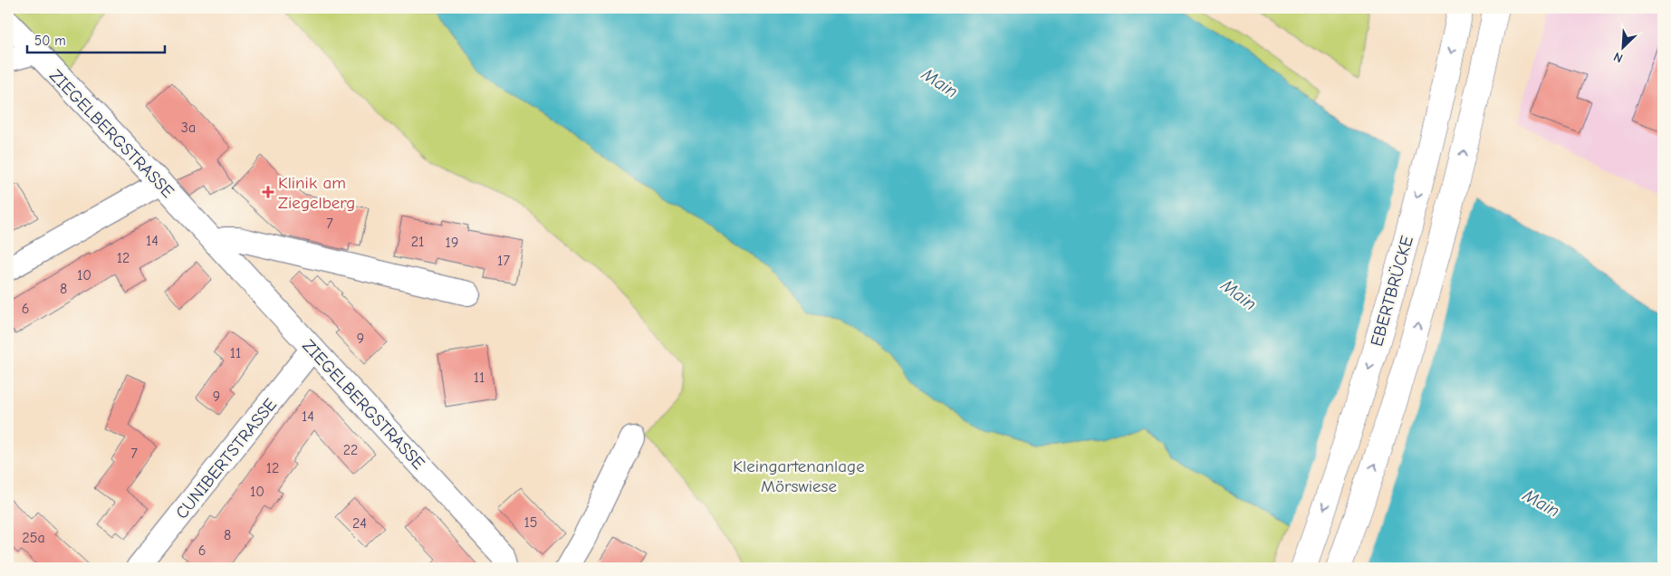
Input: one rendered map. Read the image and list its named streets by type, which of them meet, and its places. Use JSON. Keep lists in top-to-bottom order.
{
  "streets": {
    "highway": ["EBERTBRÜCKE"],
    "street": ["ZIEGELBERGSTRASSE", "CUNIBERTSTRASSE"]
  },
  "crossings": [
    ["ZIEGELBERGSTRASSE", "CUNIBERTSTRASSE"]
  ],
  "water": ["Main"],
  "parks": ["Kleingartenanlage Mörswiese"],
  "places": {
    "health": ["Klinik am Ziegelberg"]
  },
  "house_numbers": [
    "3a",
    "7",
    "14",
    "21",
    "19",
    "12",
    "17",
    "10",
    "8",
    "6",
    "9",
    "11",
    "11",
    "9",
    "14",
    "22",
    "7",
    "12",
    "10",
    "15",
    "24",
    "8",
    "25a",
    "6"
  ],
  "scale_bar": "50 m",
  "north": "bottom left"
}
